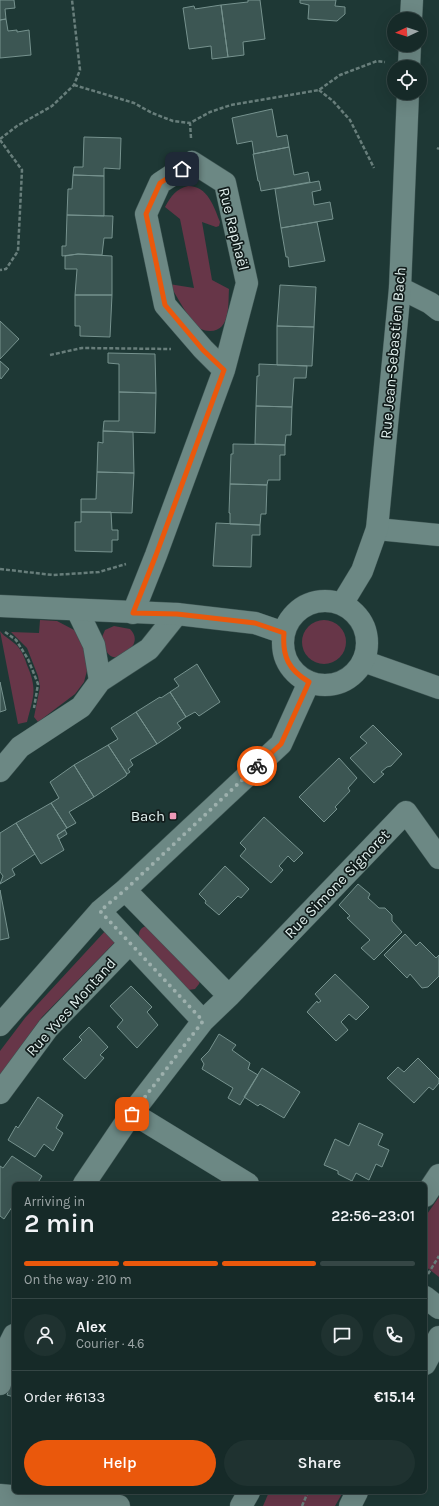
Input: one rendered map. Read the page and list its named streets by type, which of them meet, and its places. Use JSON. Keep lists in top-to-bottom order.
{
  "streets": {
    "street": [
      "Rue Raphaël",
      "Rue Jean-Sebastien Bach",
      "Rue Simone Signoret",
      "Rue Yves Montand"
    ]
  },
  "places": {
    "transit": ["Bach"]
  },
  "north": "left",
  "page": {
    "heading": ["2 min", "Arriving in", "22:56–23:01"],
    "panel": [
      "Alex",
      "Courier · 4.6",
      "Order #6133",
      "€15.14"
    ],
    "bar": "On the way · 210 m",
    "buttons": ["Help", "Share"]
  }
}
